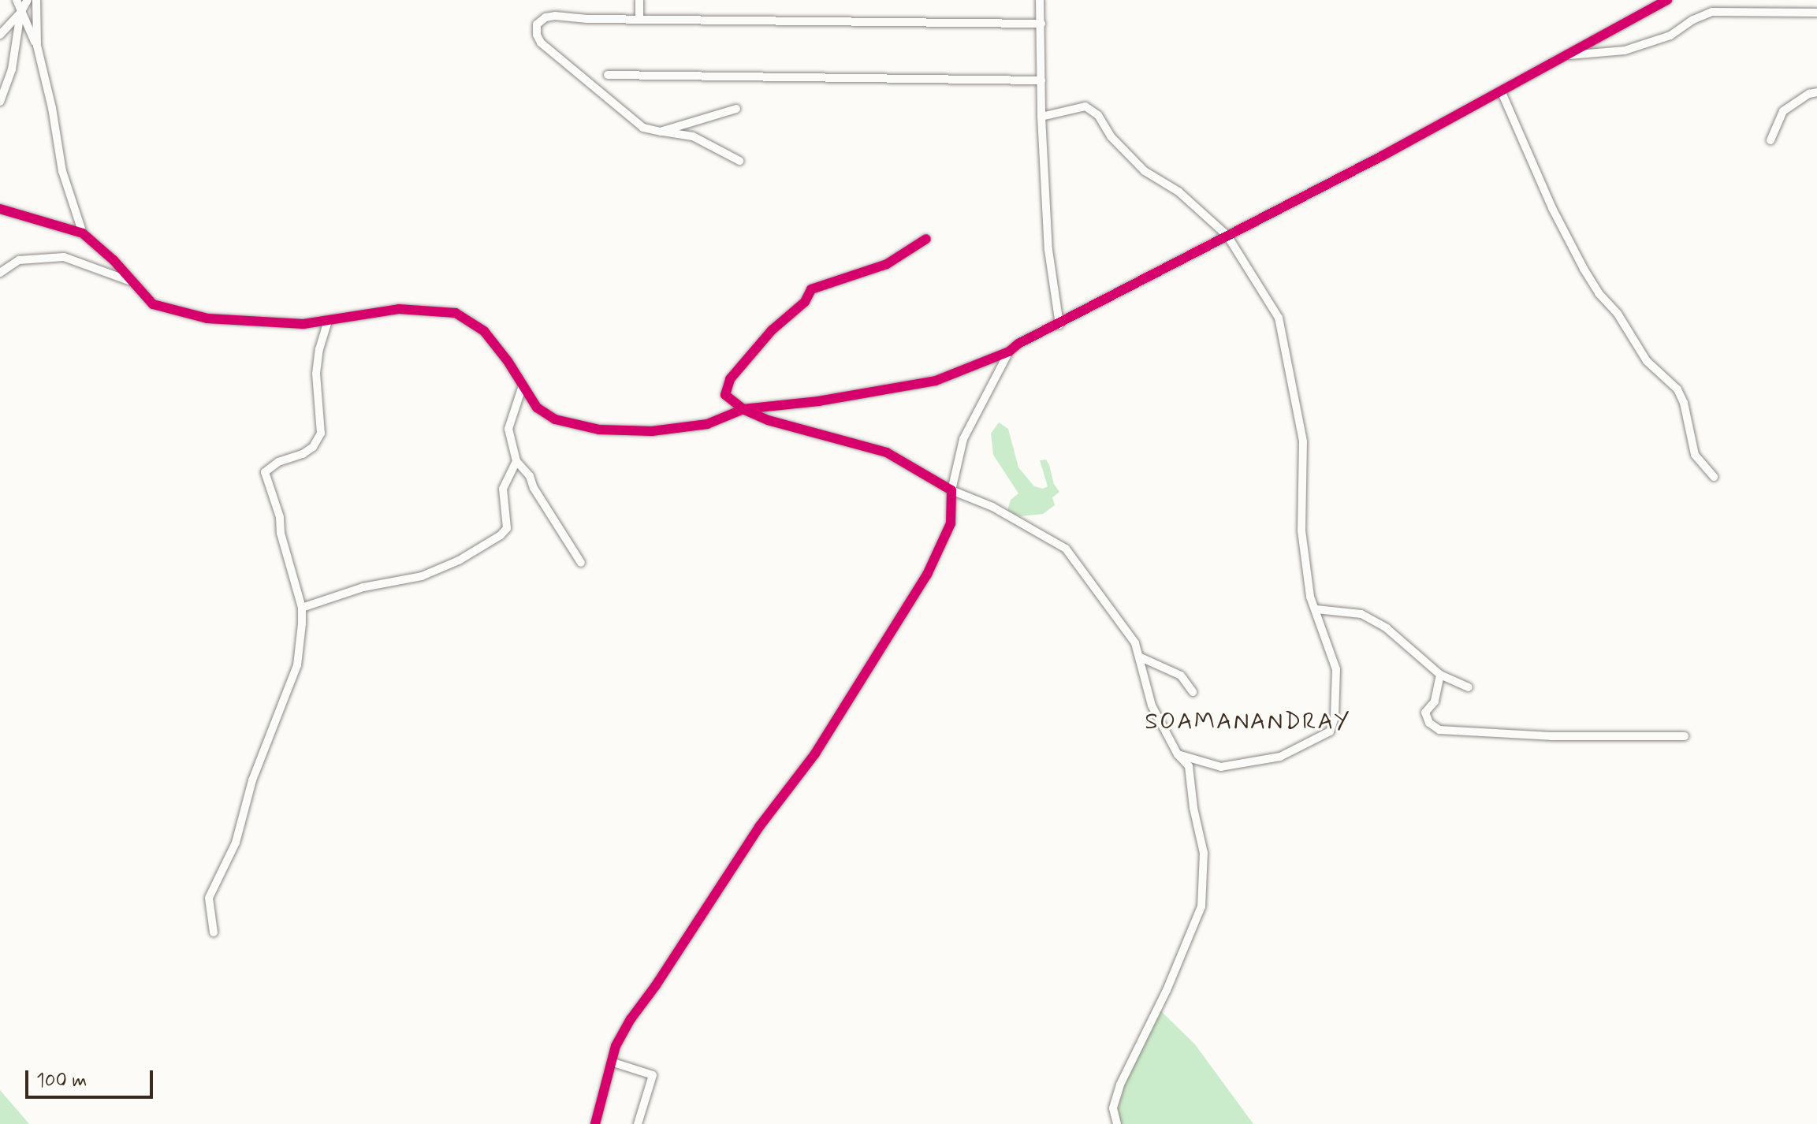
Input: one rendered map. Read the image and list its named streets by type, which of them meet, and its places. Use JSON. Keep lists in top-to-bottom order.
{
  "districts": ["SOAMANANDRAY"],
  "scale_bar": "100 m"
}
